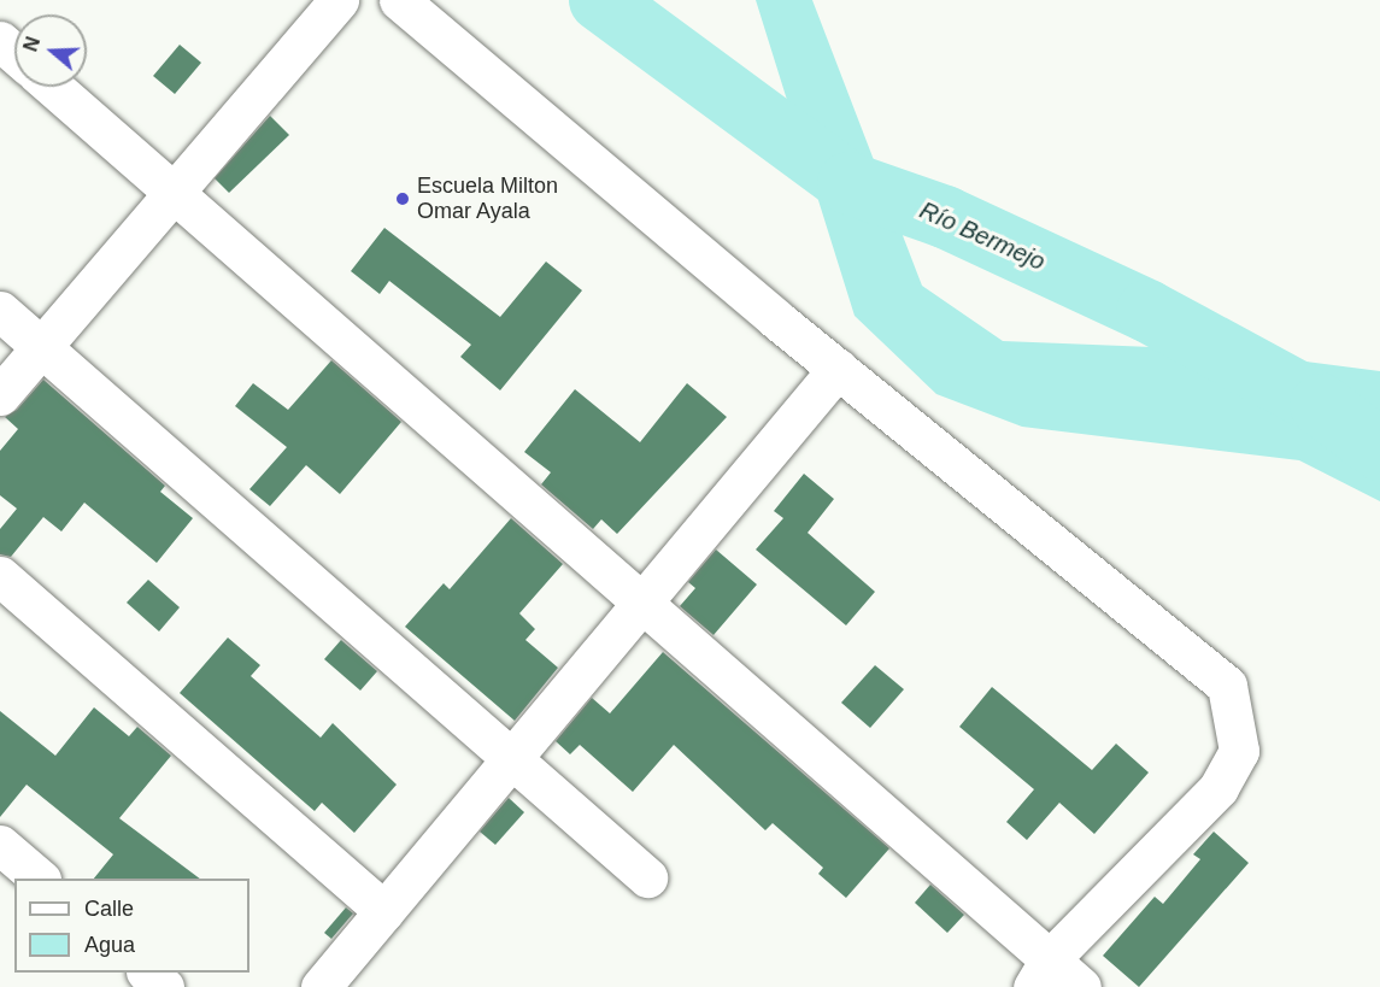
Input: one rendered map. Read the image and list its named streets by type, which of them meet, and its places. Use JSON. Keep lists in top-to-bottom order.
{
  "water": ["Río Bermejo"],
  "places": ["Escuela Milton Omar Ayala"],
  "legend": ["Calle", "Agua"],
  "north": "left"
}
